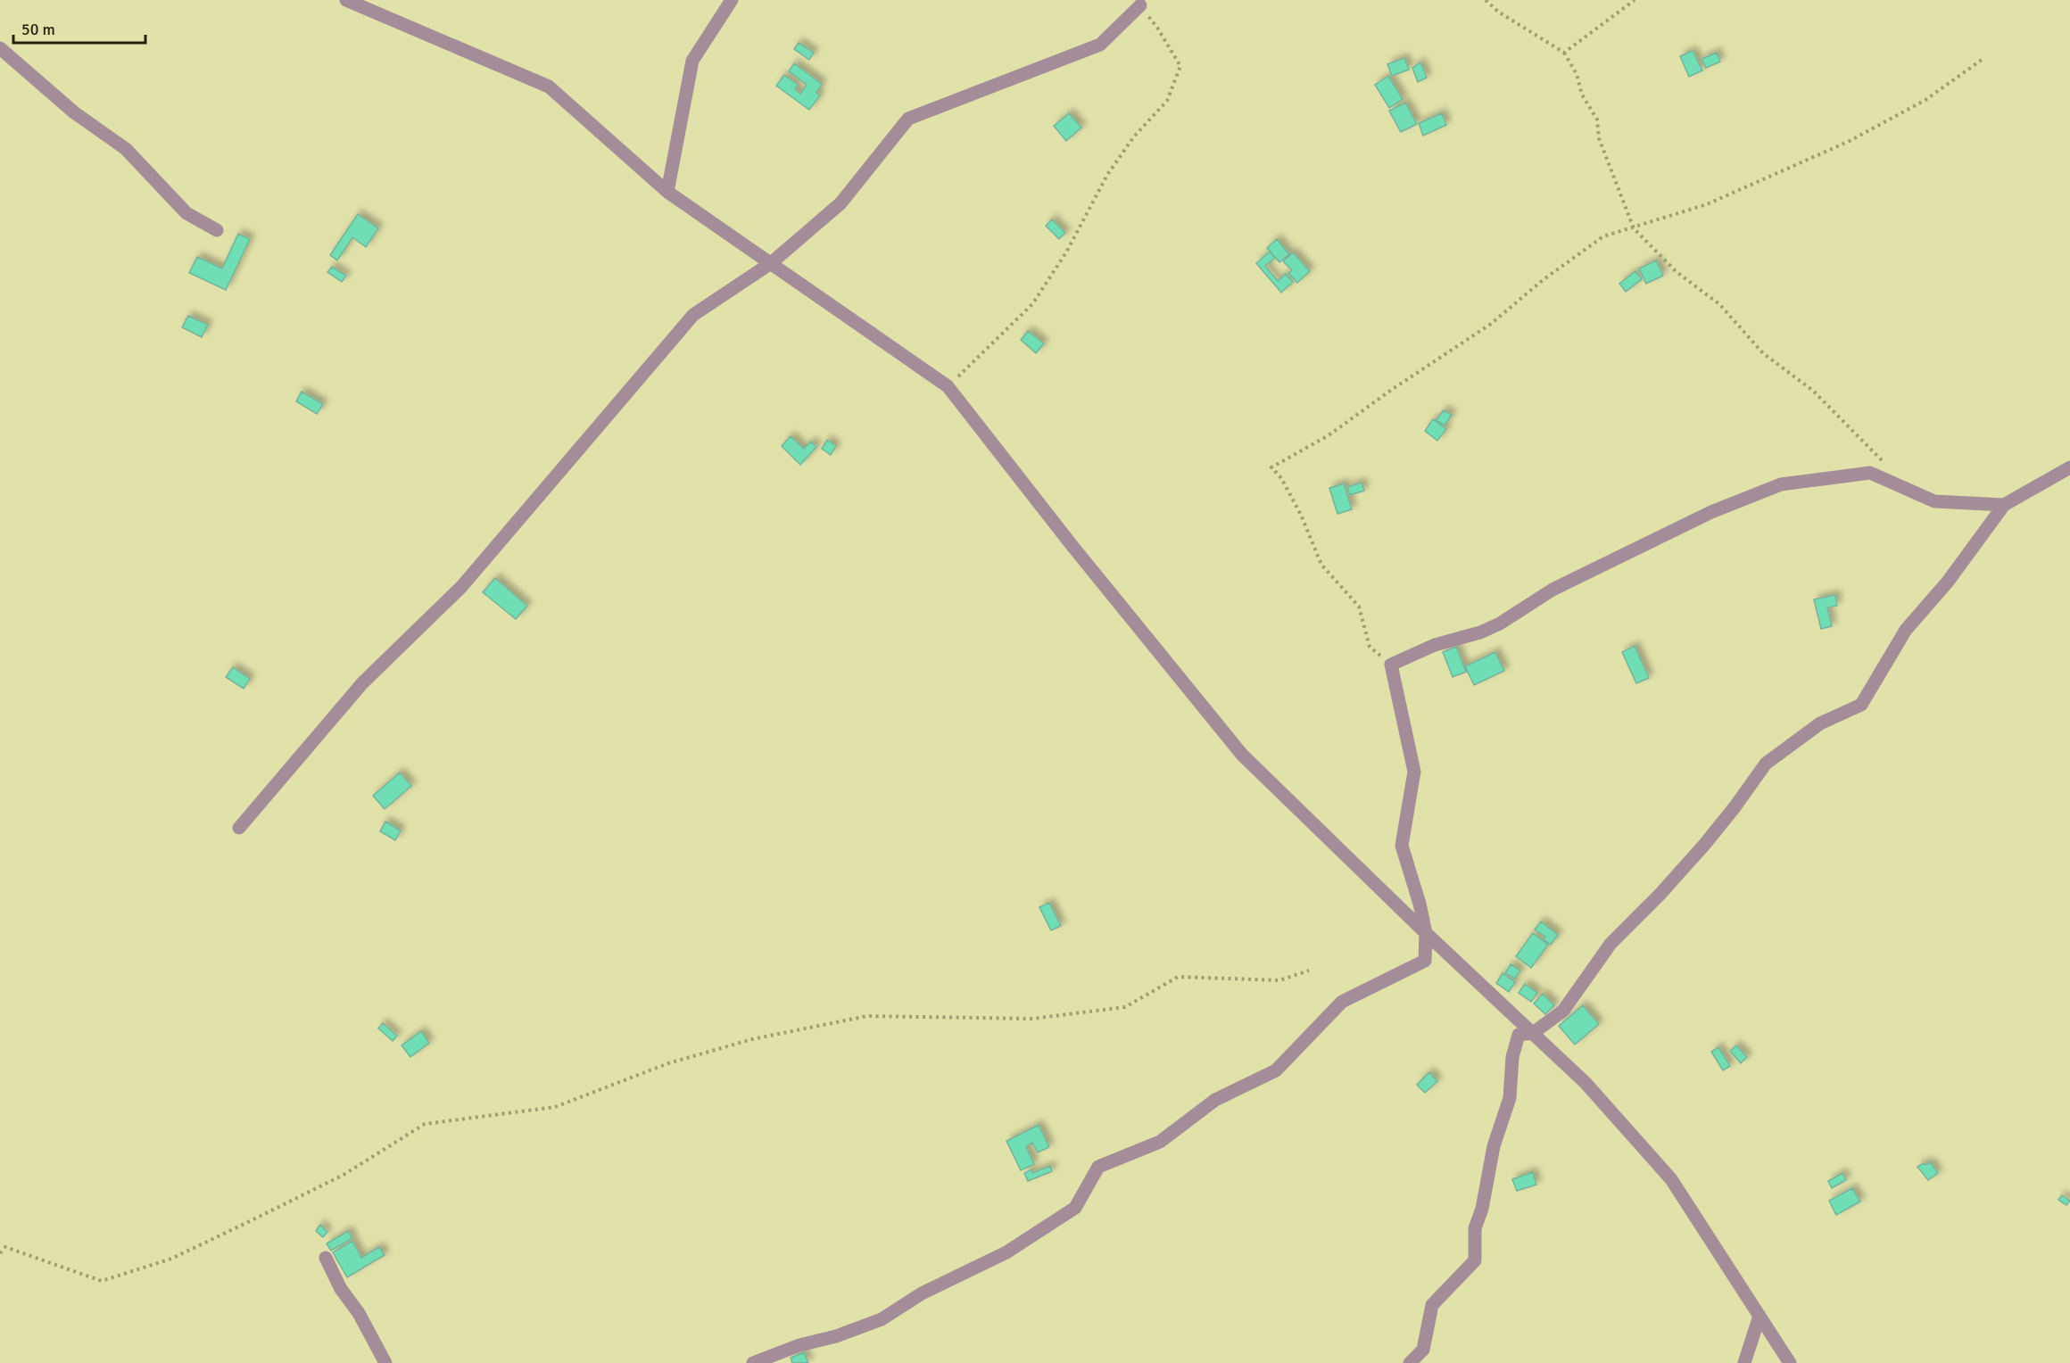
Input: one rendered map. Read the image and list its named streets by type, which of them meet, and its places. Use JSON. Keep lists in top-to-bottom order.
{
  "scale_bar": "50 m"
}
